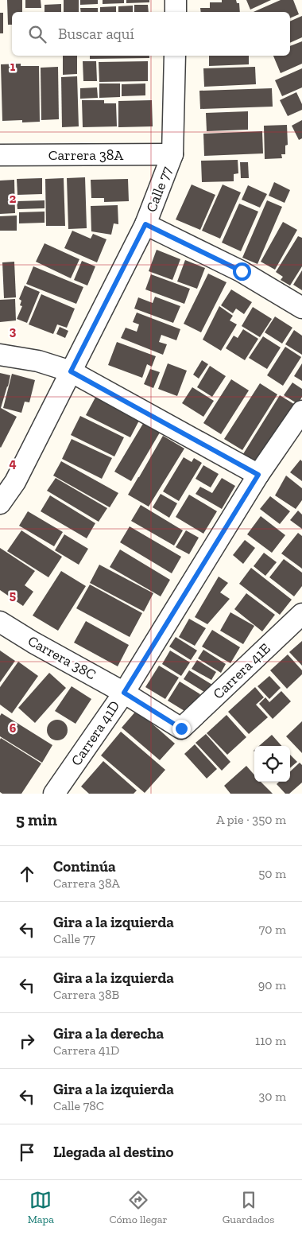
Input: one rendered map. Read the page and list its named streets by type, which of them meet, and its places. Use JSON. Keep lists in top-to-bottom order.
{
  "streets": {
    "street": [
      "Carrera 38A",
      "Calle 77",
      "Carrera 38C",
      "Carrera 41E",
      "Carrera 41D"
    ]
  },
  "crossings": [
    ["Carrera 38A", "Calle 77"],
    ["Carrera 38C", "Carrera 41E"],
    ["Carrera 38C", "Carrera 41D"]
  ],
  "page": {
    "search": "Buscar aquí",
    "heading": ["5 min", "A pie · 350 m"],
    "list": [
      ["Continúa", "Carrera 38A", "50 m"],
      ["Gira a la izquierda", "Calle 77", "70 m"],
      ["Gira a la izquierda", "Carrera 38B", "90 m"],
      ["Gira a la derecha", "Carrera 41D", "110 m"],
      ["Gira a la izquierda", "Calle 78C", "30 m"],
      "Llegada al destino"
    ],
    "nav": ["Mapa", "Cómo llegar", "Guardados"]
  },
  "grid": {
    "rows": [
      "1",
      "2",
      "3",
      "4",
      "5",
      "6"
    ]
  }
}
